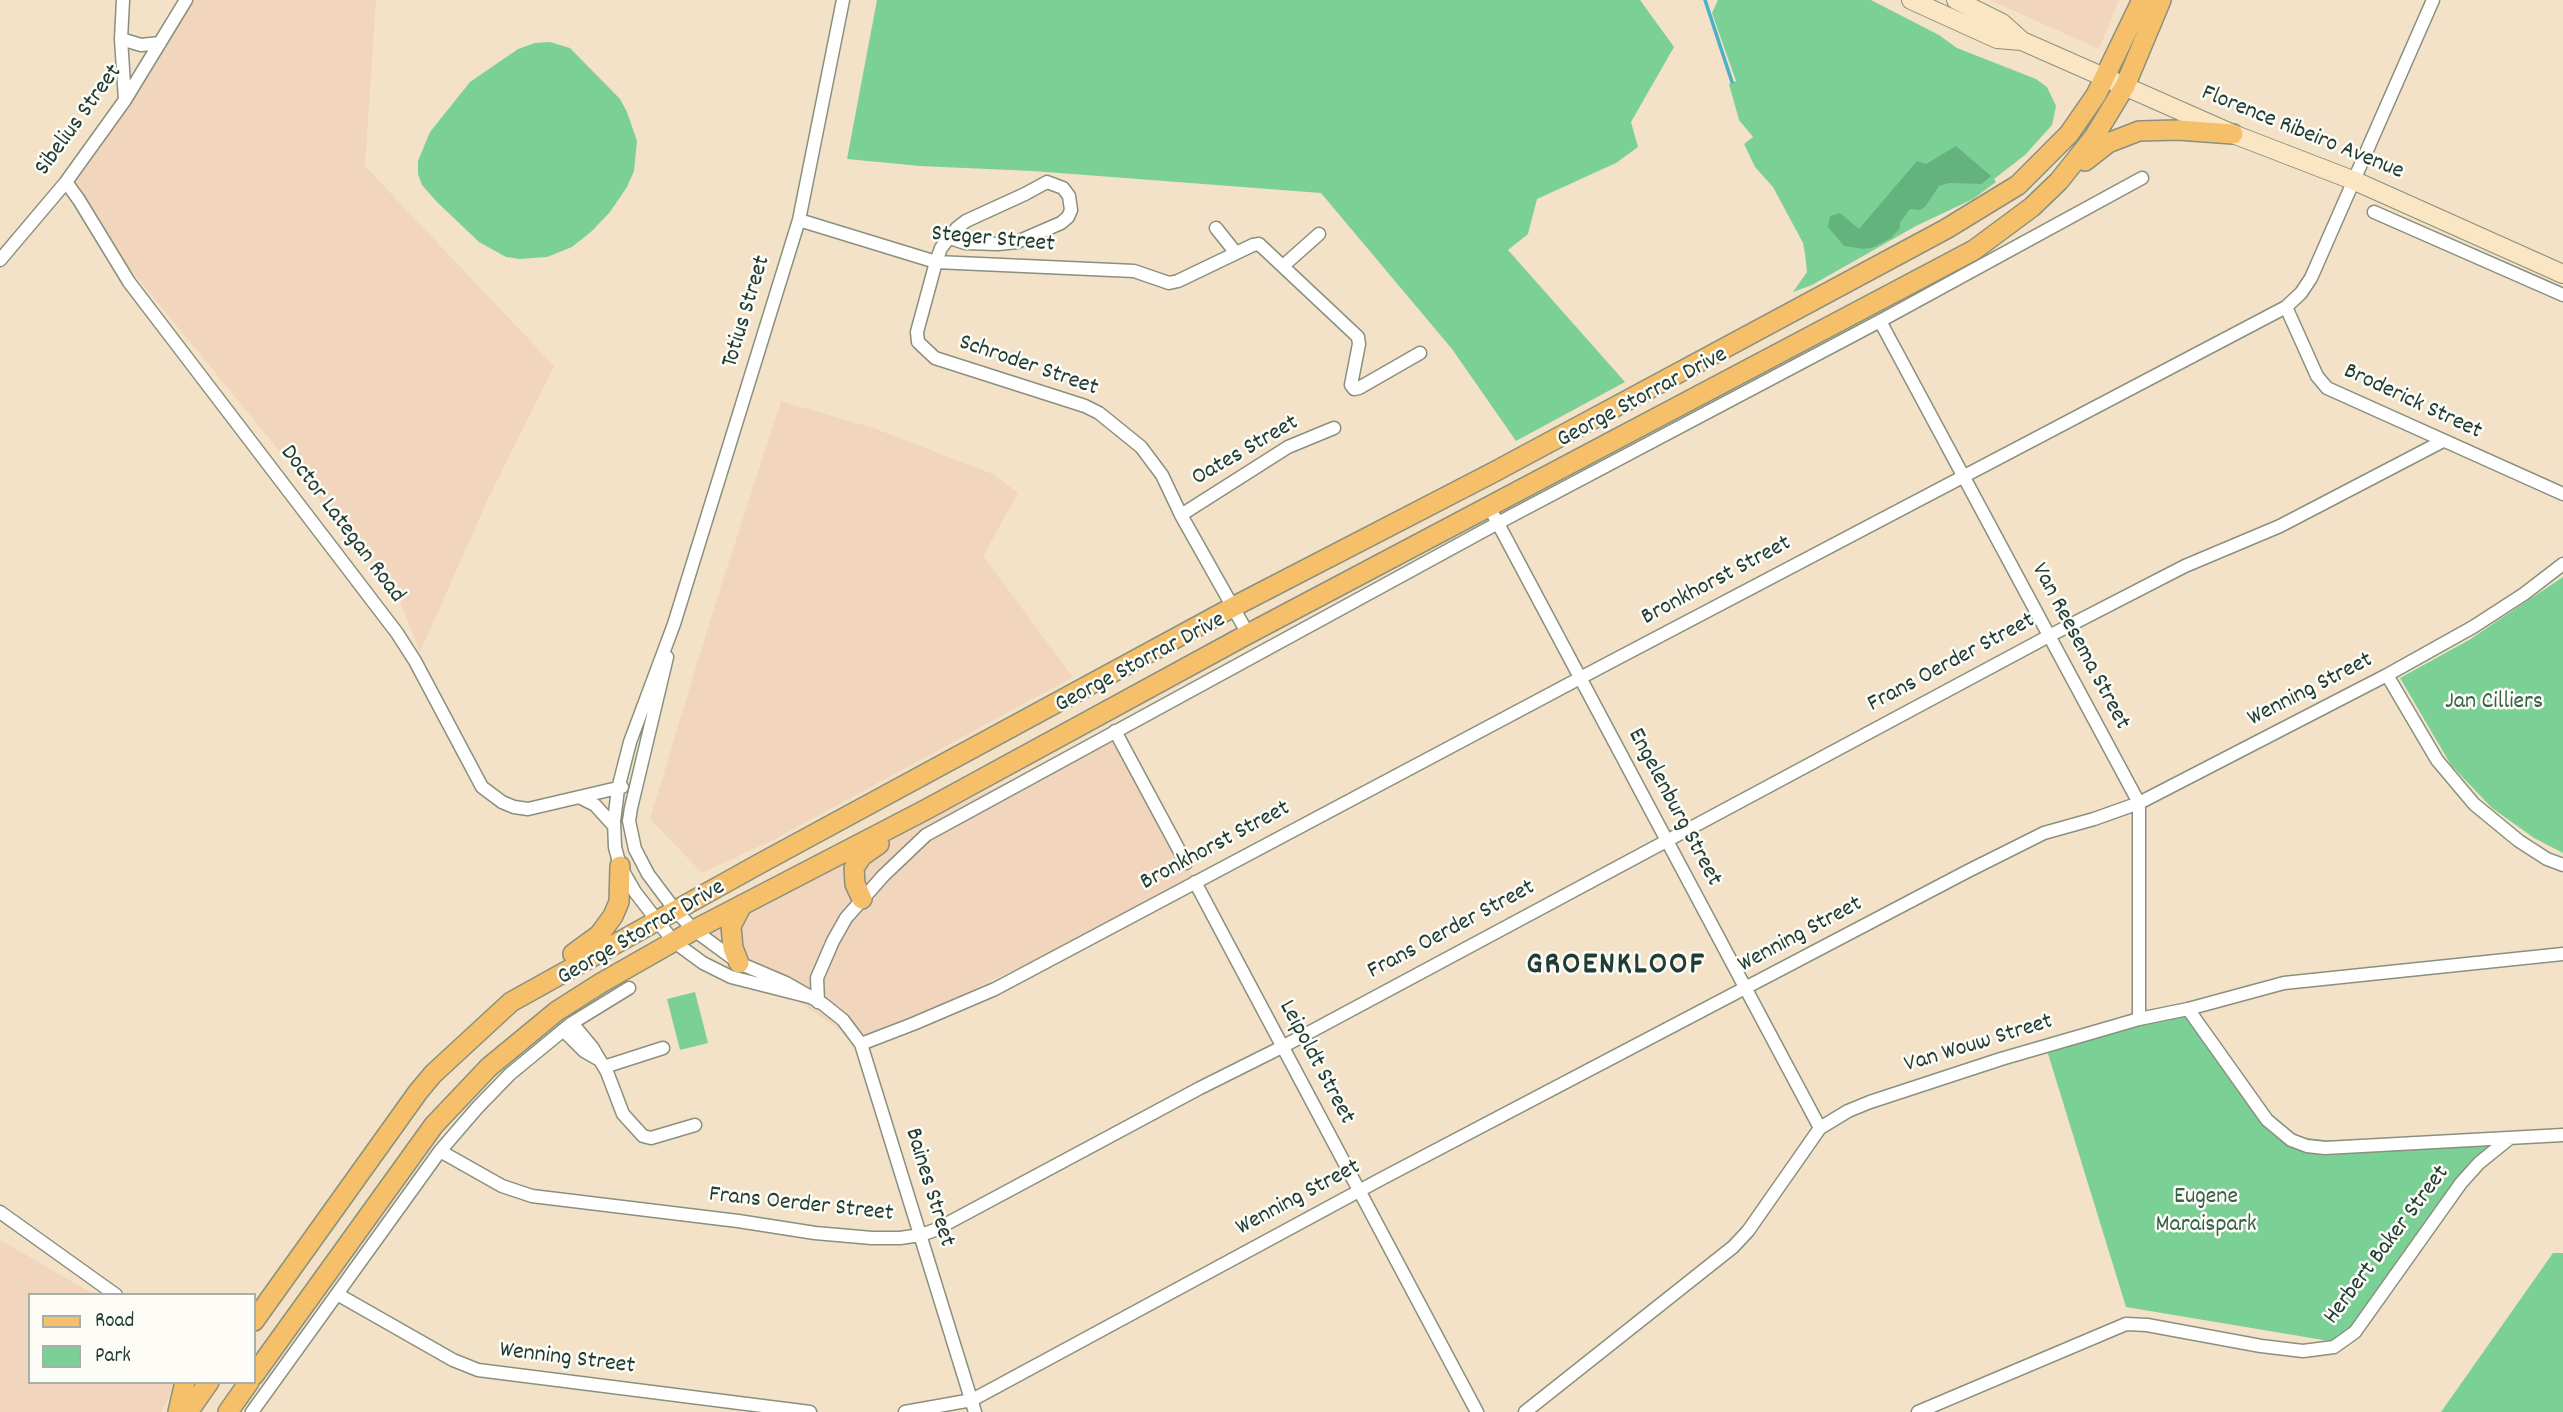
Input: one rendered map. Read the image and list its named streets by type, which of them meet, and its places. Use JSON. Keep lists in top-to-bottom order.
{
  "streets": {
    "main road": ["Florence Ribeiro Avenue", "George Storrar Drive"],
    "street": [
      "Sibelius Street",
      "Steger Street",
      "Totius Street",
      "Schroder Street",
      "Broderick Street",
      "Oates Street",
      "Doctor Lategan Road",
      "Bronkhorst Street",
      "Van Reesema Street",
      "Frans Oerder Street",
      "Wenning Street",
      "Engelenburg Street",
      "Van Wouw Street",
      "Leipoldt Street",
      "Baines Street",
      "Herbert Baker Street"
    ]
  },
  "crossings": [
    ["Sibelius Street", "Doctor Lategan Road"],
    ["Florence Ribeiro Avenue", "George Storrar Drive"],
    ["Florence Ribeiro Avenue", "Bronkhorst Street"],
    ["Steger Street", "Totius Street"],
    ["Steger Street", "Schroder Street"],
    ["Totius Street", "George Storrar Drive"],
    ["Totius Street", "Doctor Lategan Road"],
    ["Totius Street", "Baines Street"],
    ["Schroder Street", "George Storrar Drive"],
    ["Schroder Street", "Oates Street"],
    ["George Storrar Drive", "Van Reesema Street"],
    ["George Storrar Drive", "Frans Oerder Street"],
    ["George Storrar Drive", "Wenning Street"],
    ["George Storrar Drive", "Engelenburg Street"],
    ["George Storrar Drive", "Baines Street"],
    ["Broderick Street", "Bronkhorst Street"],
    ["Broderick Street", "Frans Oerder Street"],
    ["Bronkhorst Street", "Van Reesema Street"],
    ["Bronkhorst Street", "Engelenburg Street"],
    ["Bronkhorst Street", "Leipoldt Street"],
    ["Bronkhorst Street", "Baines Street"],
    ["Van Reesema Street", "Frans Oerder Street"],
    ["Van Reesema Street", "Wenning Street"],
    ["Van Reesema Street", "Van Wouw Street"],
    ["Frans Oerder Street", "Engelenburg Street"],
    ["Frans Oerder Street", "Leipoldt Street"],
    ["Frans Oerder Street", "Baines Street"],
    ["Wenning Street", "Engelenburg Street"],
    ["Wenning Street", "Leipoldt Street"],
    ["Wenning Street", "Baines Street"],
    ["Engelenburg Street", "Van Wouw Street"]
  ],
  "districts": ["GROENKLOOF"],
  "parks": ["Jan Cilliers", "Eugene Maraispark"],
  "legend": ["Road", "Park"]
}
